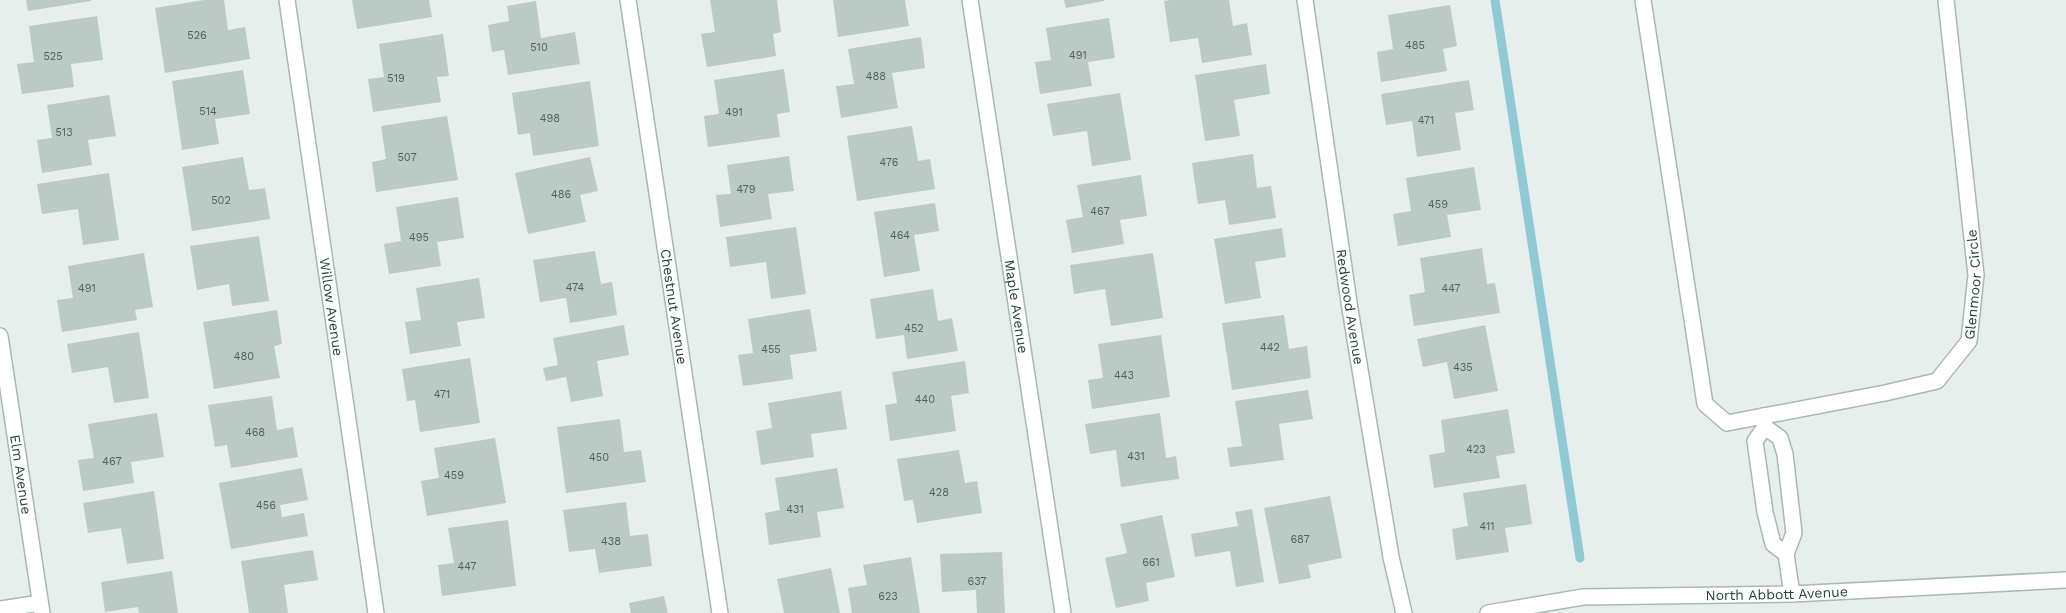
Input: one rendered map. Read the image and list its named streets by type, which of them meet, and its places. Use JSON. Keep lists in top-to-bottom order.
{
  "streets": {
    "street": [
      "Glenmoor Circle",
      "Willow Avenue",
      "Chestnut Avenue",
      "Maple Avenue",
      "Redwood Avenue",
      "Elm Avenue",
      "North Abbott Avenue"
    ]
  },
  "house_numbers": [
    "526",
    "485",
    "510",
    "491",
    "525",
    "488",
    "519",
    "514",
    "491",
    "498",
    "471",
    "513",
    "507",
    "476",
    "479",
    "486",
    "502",
    "459",
    "467",
    "464",
    "495",
    "474",
    "491",
    "447",
    "452",
    "442",
    "455",
    "480",
    "435",
    "443",
    "471",
    "440",
    "468",
    "423",
    "431",
    "450",
    "467",
    "459",
    "428",
    "456",
    "431",
    "411",
    "687",
    "438",
    "661",
    "447",
    "637",
    "623"
  ]
}
